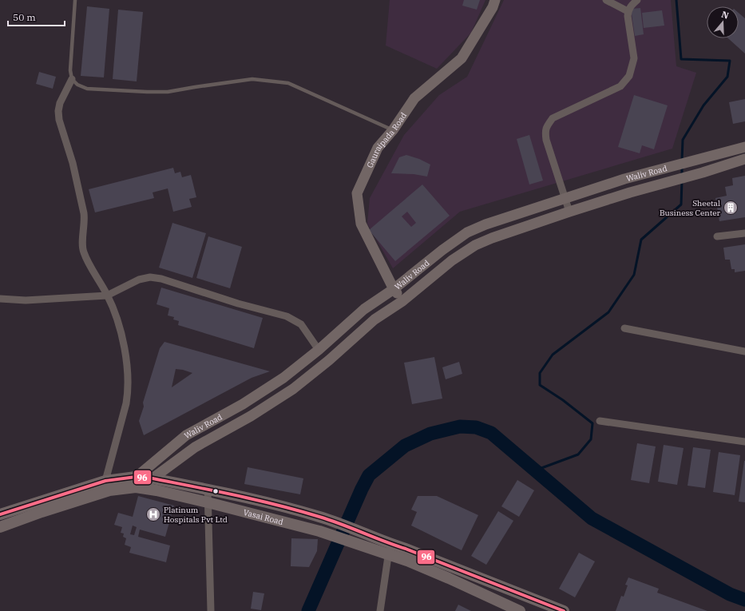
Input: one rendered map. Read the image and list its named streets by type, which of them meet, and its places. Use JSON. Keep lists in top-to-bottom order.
{
  "streets": {
    "main road": ["Gauraipada Road", "Waliv Road", "Vasai Road"]
  },
  "crossings": [
    ["Gauraipada Road", "Waliv Road"],
    ["Waliv Road", "Vasai Road"]
  ],
  "places": {
    "building": ["Sheetal Business Center"],
    "hospital": ["Platinum Hospitals Pvt Ltd"]
  },
  "lines": ["transit line 96"],
  "scale_bar": "50 m",
  "north": "top"
}
